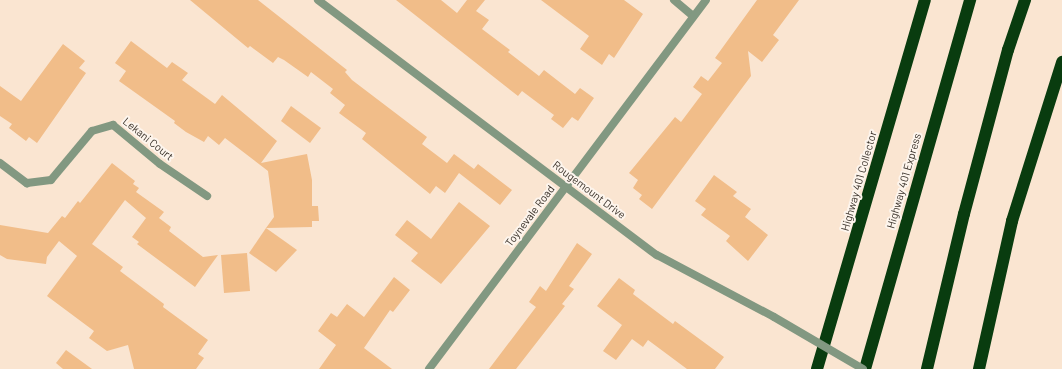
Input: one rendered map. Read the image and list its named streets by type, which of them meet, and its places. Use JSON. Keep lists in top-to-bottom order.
{
  "streets": {
    "highway": ["Highway 401 Collector", "Highway 401 Express"],
    "street": ["Lekani Court", "Rougemount Drive", "Toynevale Road"]
  },
  "crossings": [
    ["Highway 401 Express", "Rougemount Drive"],
    ["Rougemount Drive", "Toynevale Road"]
  ]
}
